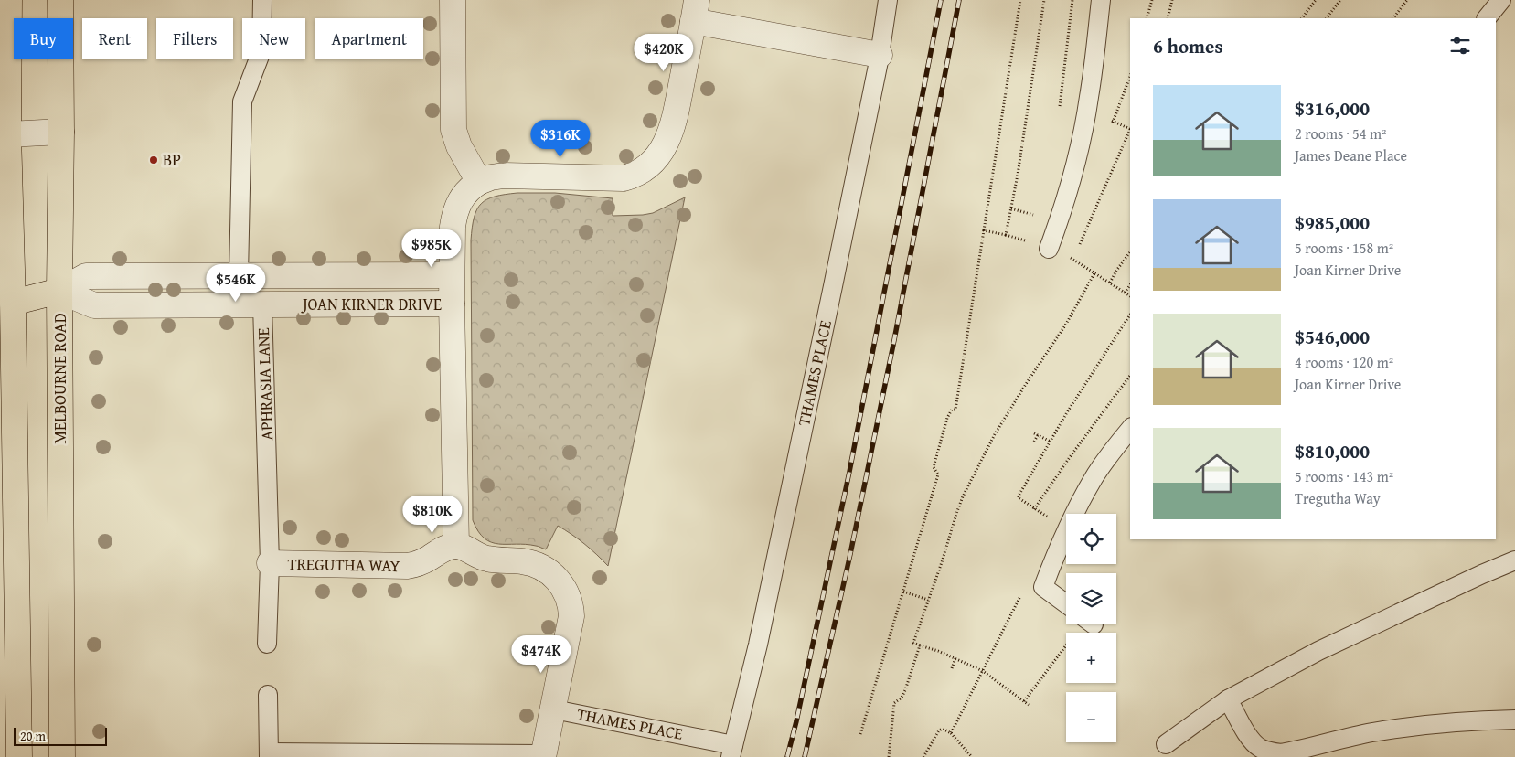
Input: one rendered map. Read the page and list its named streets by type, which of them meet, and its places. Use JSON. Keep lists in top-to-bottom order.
{
  "streets": {
    "main road": ["MELBOURNE ROAD"],
    "street": ["JOAN KIRNER DRIVE", "APHRASIA LANE", "TREGUTHA WAY"],
    "lane": ["THAMES PLACE"]
  },
  "crossings": [
    ["JOAN KIRNER DRIVE", "MELBOURNE ROAD"],
    ["JOAN KIRNER DRIVE", "APHRASIA LANE"],
    ["APHRASIA LANE", "TREGUTHA WAY"]
  ],
  "places": ["BP"],
  "scale_bar": "20 m",
  "page": {
    "chip": [
      "Buy",
      "Rent",
      "Filters",
      "New",
      "Apartment"
    ],
    "heading": "6 homes",
    "price": [
      "$420K",
      "$316K",
      "$985K",
      "$546K",
      "$810K",
      "$474K"
    ],
    "list": [
      {
        "name": "$316,000",
        "note": "2 rooms · 54 m² · James Deane Place"
      },
      {
        "name": "$985,000",
        "note": "5 rooms · 158 m² · Joan Kirner Drive"
      },
      {
        "name": "$546,000",
        "note": "4 rooms · 120 m² · Joan Kirner Drive"
      },
      {
        "name": "$810,000",
        "note": "5 rooms · 143 m² · Tregutha Way"
      }
    ],
    "map_buttons": ["+", "−"],
    "scale": "20 m"
  }
}
